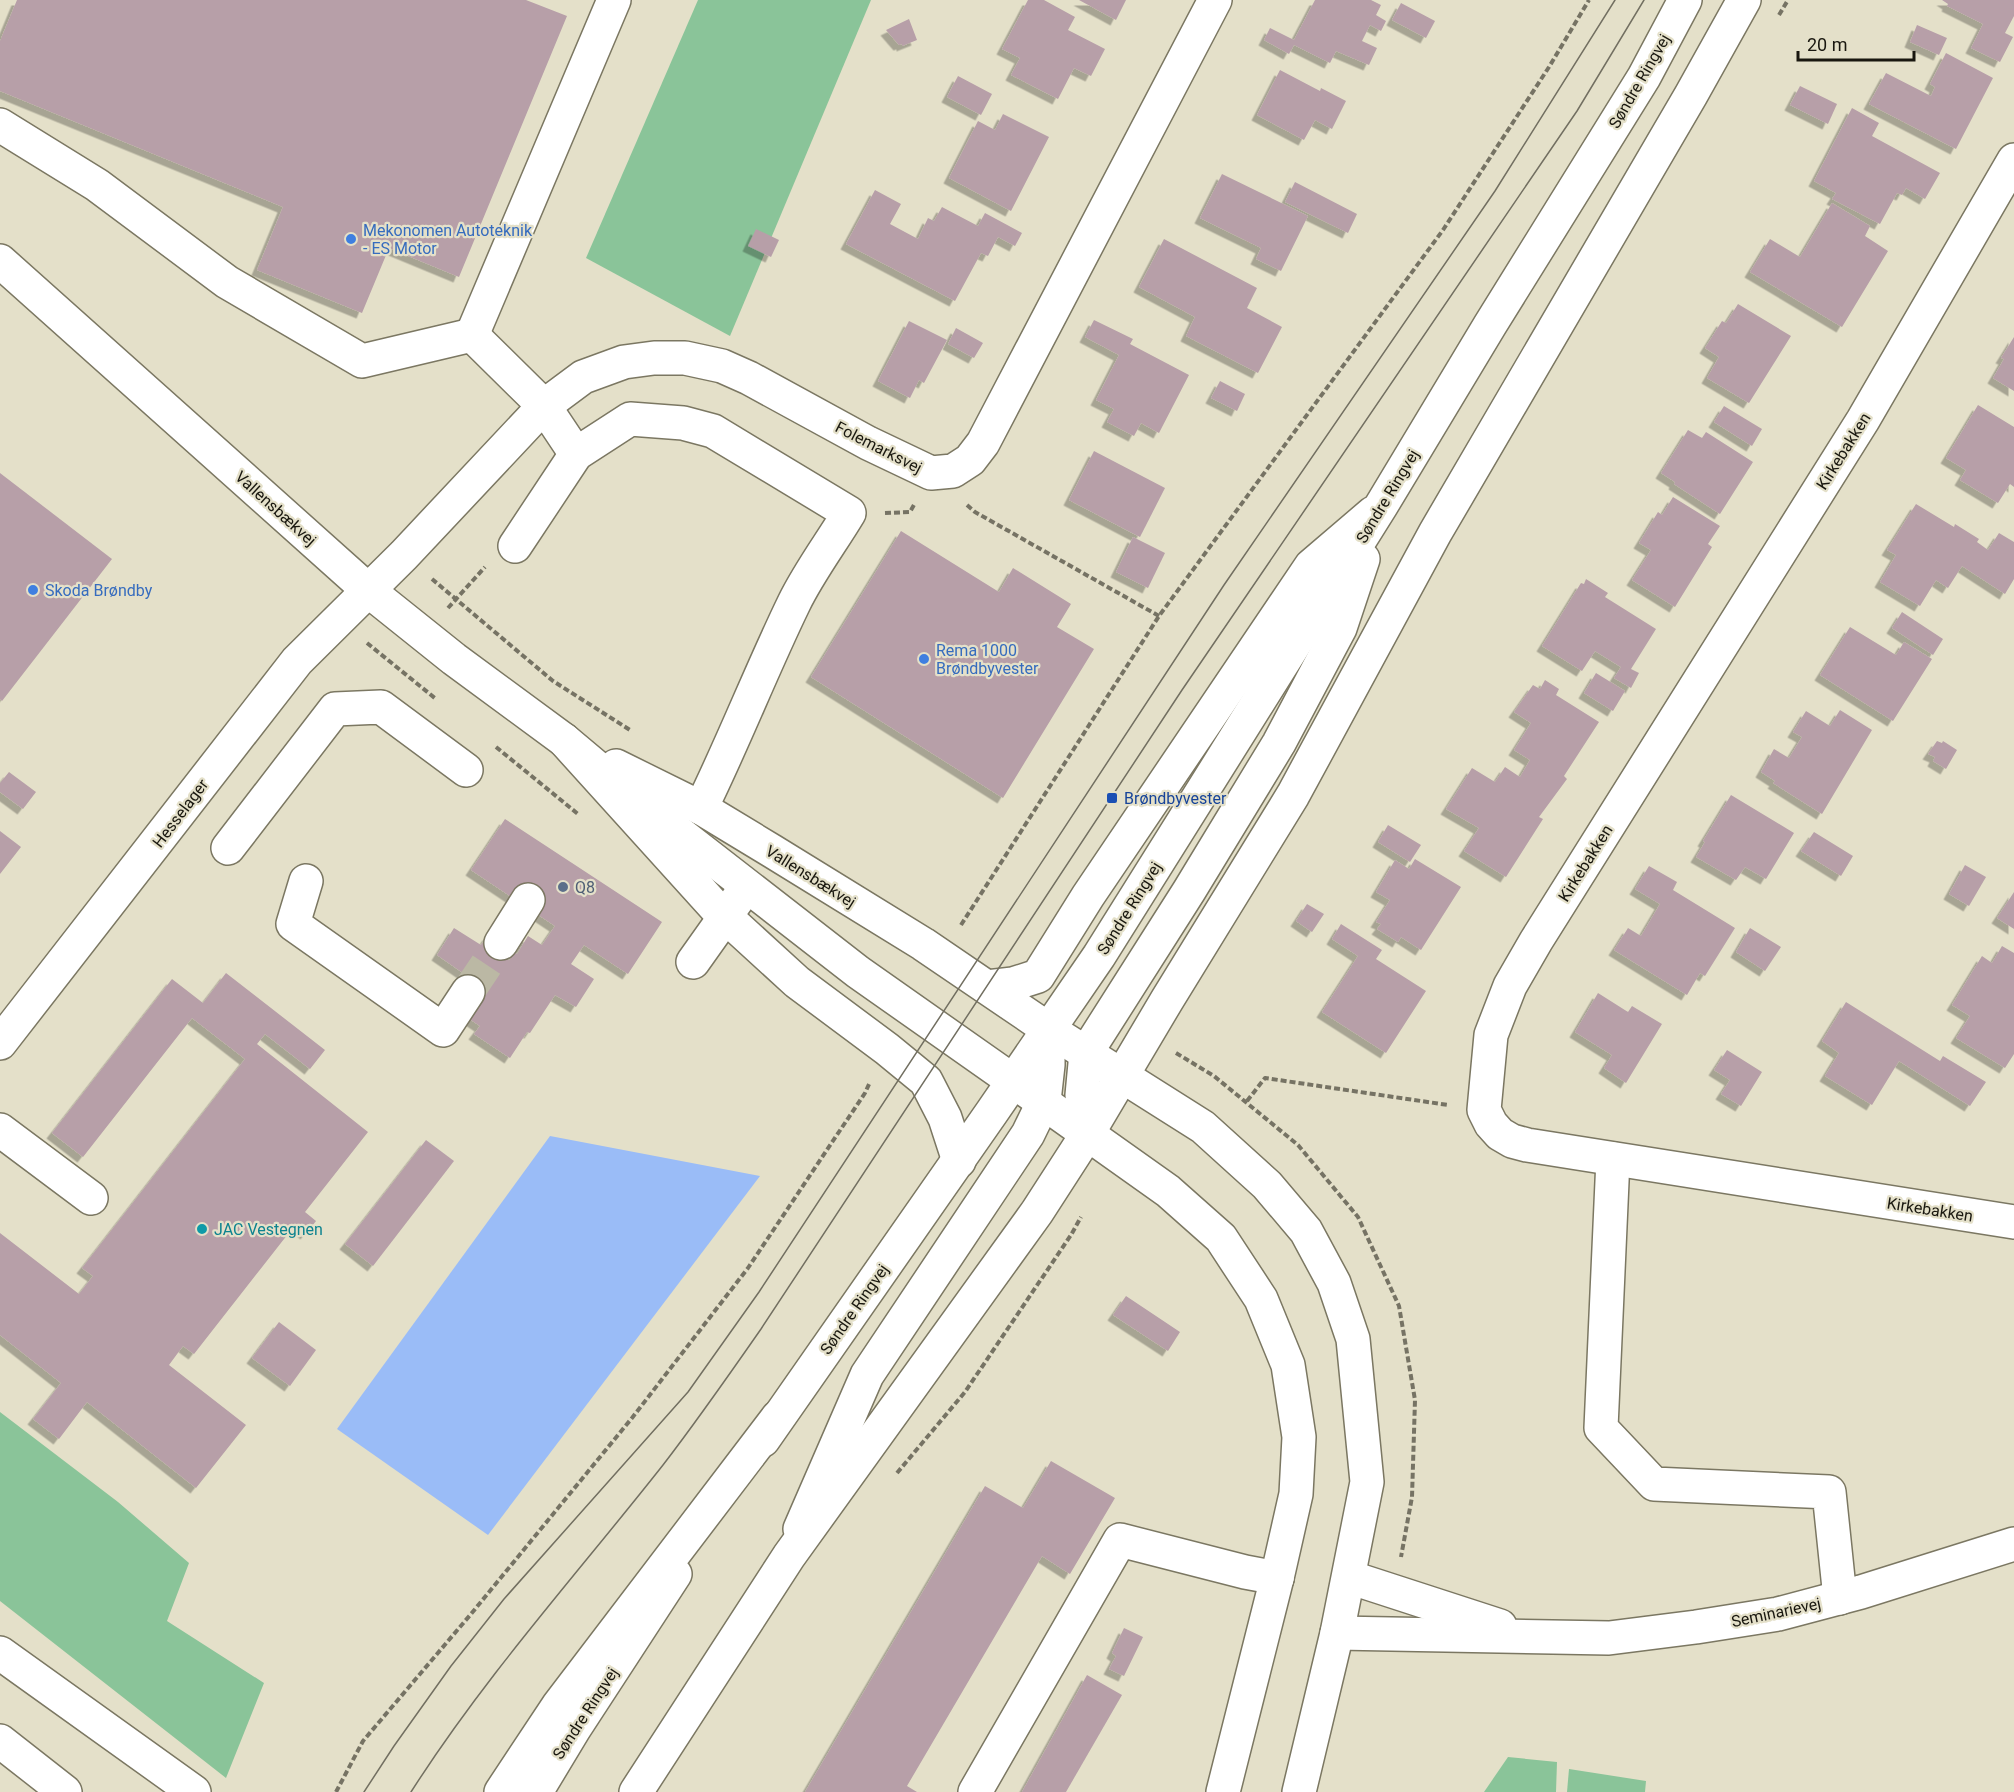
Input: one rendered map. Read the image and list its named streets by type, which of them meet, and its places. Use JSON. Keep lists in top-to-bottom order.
{
  "streets": {
    "main road": [
      "Søndre Ringvej",
      "Folemarksvej",
      "Kirkebakken",
      "Vallensbækvej",
      "Hesselager",
      "Seminarievej"
    ]
  },
  "crossings": [
    ["Søndre Ringvej", "Vallensbækvej"],
    ["Folemarksvej", "Vallensbækvej"],
    ["Folemarksvej", "Hesselager"],
    ["Vallensbækvej", "Hesselager"],
    ["Vallensbækvej", "Seminarievej"]
  ],
  "places": {
    "other": [
      "Mekonomen Autoteknik - ES Motor",
      "Skoda Brøndby",
      "Rema 1000 Brøndbyvester",
      "Q8",
      "JAC Vestegnen"
    ],
    "transit": ["Brøndbyvester"]
  },
  "scale_bar": "20 m"
}
